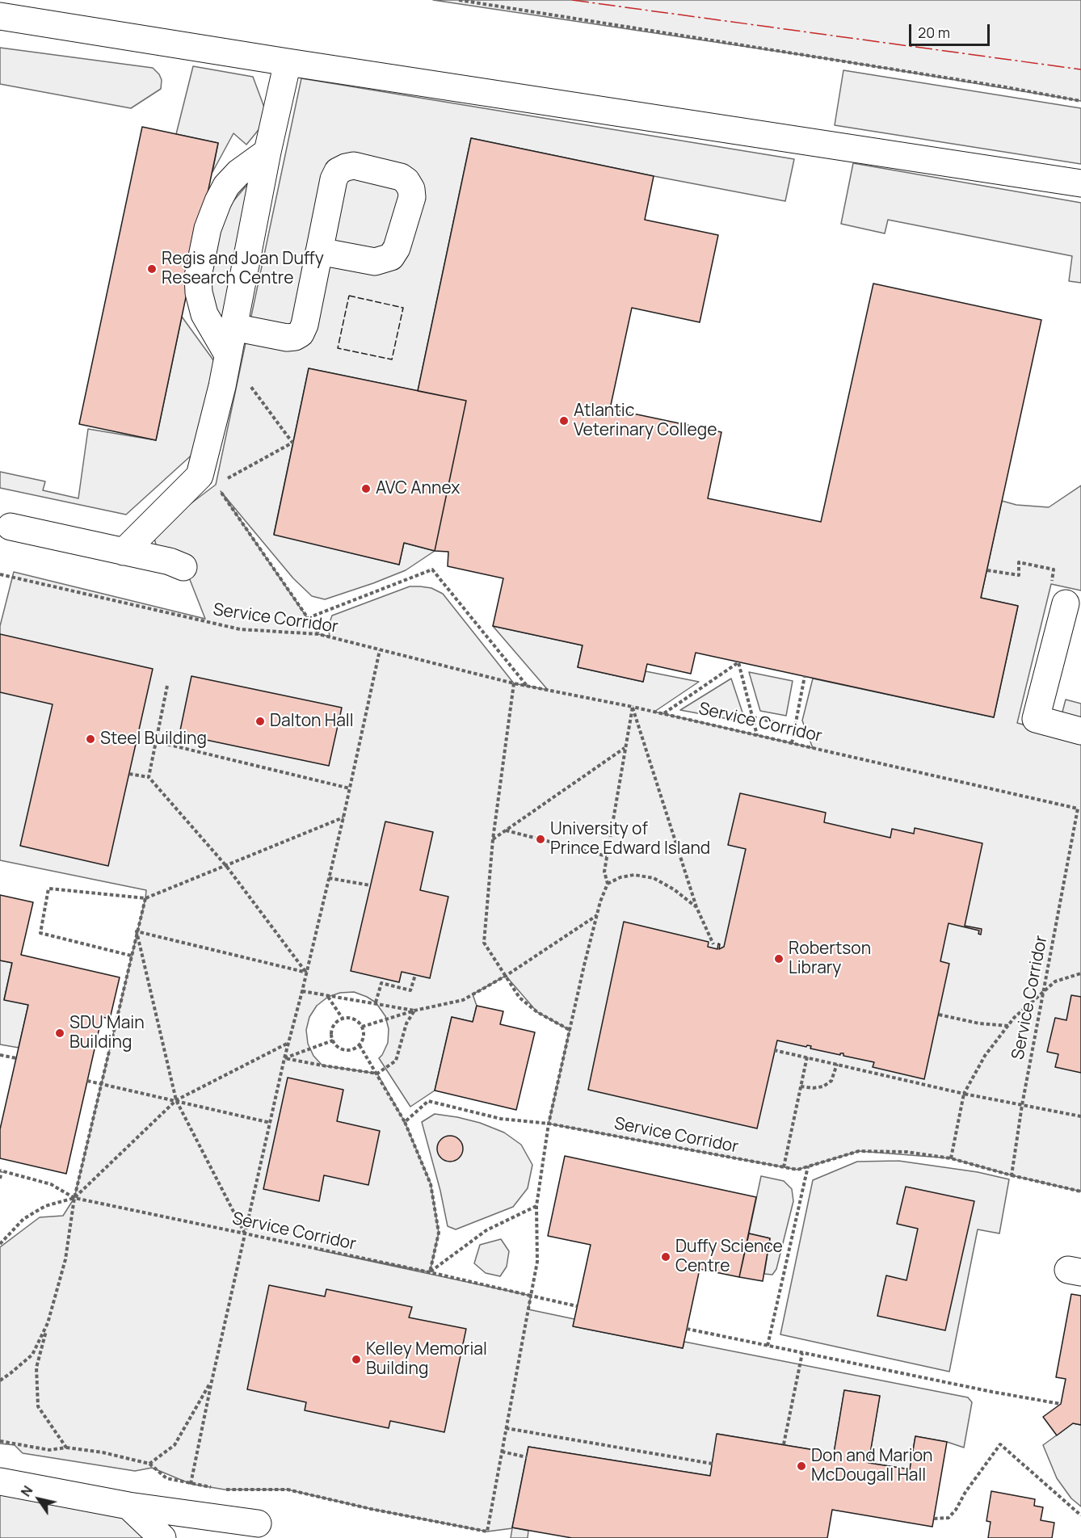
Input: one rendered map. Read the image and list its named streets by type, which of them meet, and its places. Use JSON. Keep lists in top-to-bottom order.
{
  "streets": {
    "path": ["Service Corridor"]
  },
  "places": [
    "Regis and Joan Duffy Research Centre",
    "Atlantic Veterinary College",
    "AVC Annex",
    "Dalton Hall",
    "Steel Building",
    "University of Prince Edward Island",
    "Robertson Library",
    "SDU Main Building",
    "Duffy Science Centre",
    "Kelley Memorial Building",
    "Don and Marion McDougall Hall"
  ],
  "scale_bar": "20 m",
  "north": "top left"
}
